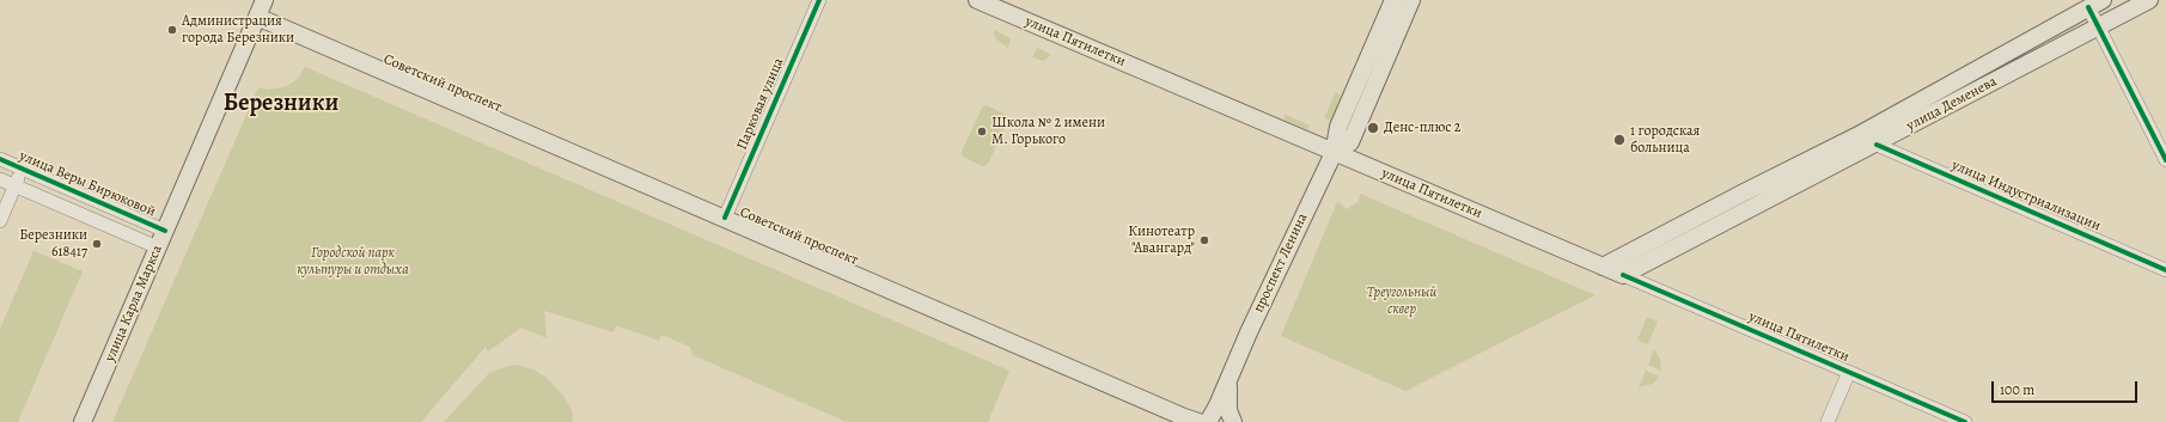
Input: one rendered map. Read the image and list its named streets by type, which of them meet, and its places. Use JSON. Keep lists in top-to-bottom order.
{
  "streets": {
    "main road": [
      "улица Пятилетки",
      "Советский проспект",
      "улица Деменева",
      "проспект Ленина",
      "улица Карла Маркса"
    ],
    "street": ["Парковая улица", "улица Веры Бирюковой", "улица Индустриализации"]
  },
  "crossings": [
    ["улица Пятилетки", "улица Деменева"],
    ["улица Пятилетки", "проспект Ленина"],
    ["Советский проспект", "Парковая улица"],
    ["Советский проспект", "улица Карла Маркса"],
    ["улица Деменева", "улица Индустриализации"],
    ["улица Веры Бирюковой", "улица Карла Маркса"]
  ],
  "districts": ["Березники"],
  "parks": ["Городской парк культуры и отдыха", "Треугольный сквер"],
  "places": [
    "Администрация города Березники",
    "Денс-плюс 2",
    "Школа № 2 имени М. Горького",
    "1 городская больница",
    "Кинотеатр \"Авангард\"",
    "Березники 618417"
  ],
  "scale_bar": "100 m"
}
